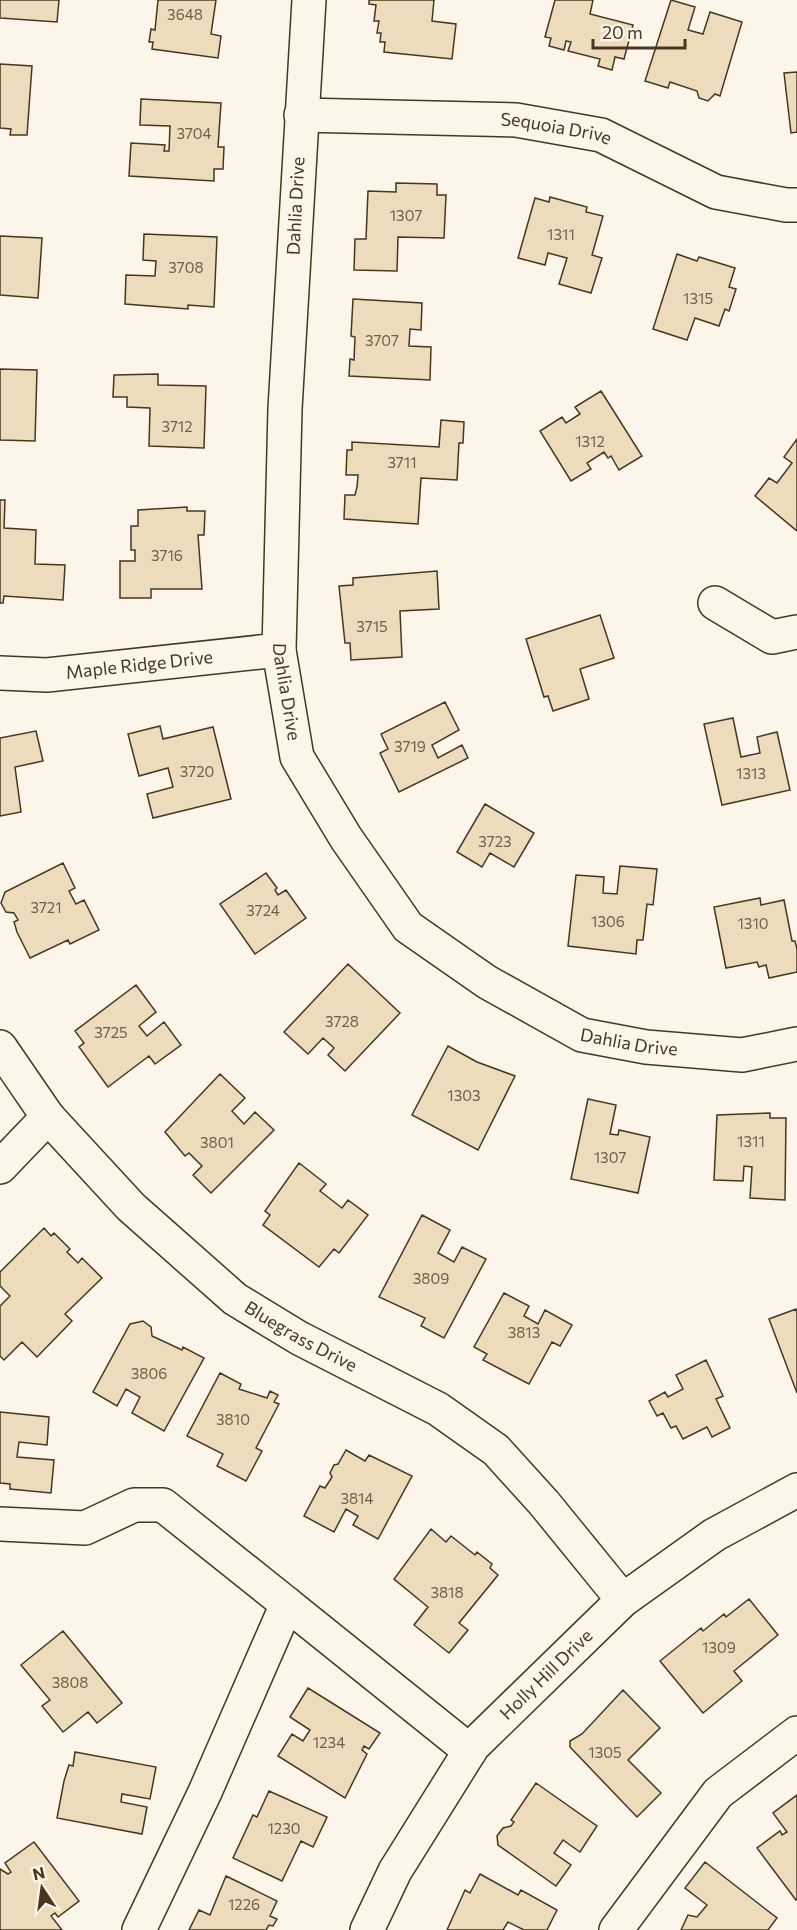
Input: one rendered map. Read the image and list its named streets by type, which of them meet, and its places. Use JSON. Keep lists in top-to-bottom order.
{
  "streets": {
    "street": [
      "Sequoia Drive",
      "Dahlia Drive",
      "Maple Ridge Drive",
      "Bluegrass Drive",
      "Holly Hill Drive"
    ]
  },
  "crossings": [
    ["Sequoia Drive", "Dahlia Drive"],
    ["Dahlia Drive", "Maple Ridge Drive"],
    ["Bluegrass Drive", "Holly Hill Drive"]
  ],
  "house_numbers": [
    "3648",
    "3704",
    "1307",
    "1311",
    "3708",
    "1315",
    "3707",
    "3712",
    "1312",
    "3711",
    "3716",
    "3715",
    "3719",
    "3720",
    "1313",
    "3723",
    "3721",
    "3724",
    "1306",
    "1310",
    "3728",
    "3725",
    "1303",
    "1311",
    "3801",
    "1307",
    "3809",
    "3813",
    "3806",
    "3810",
    "3814",
    "3818",
    "1309",
    "3808",
    "1234",
    "1305",
    "1230",
    "1226"
  ],
  "scale_bar": "20 m",
  "north": "top"
}
